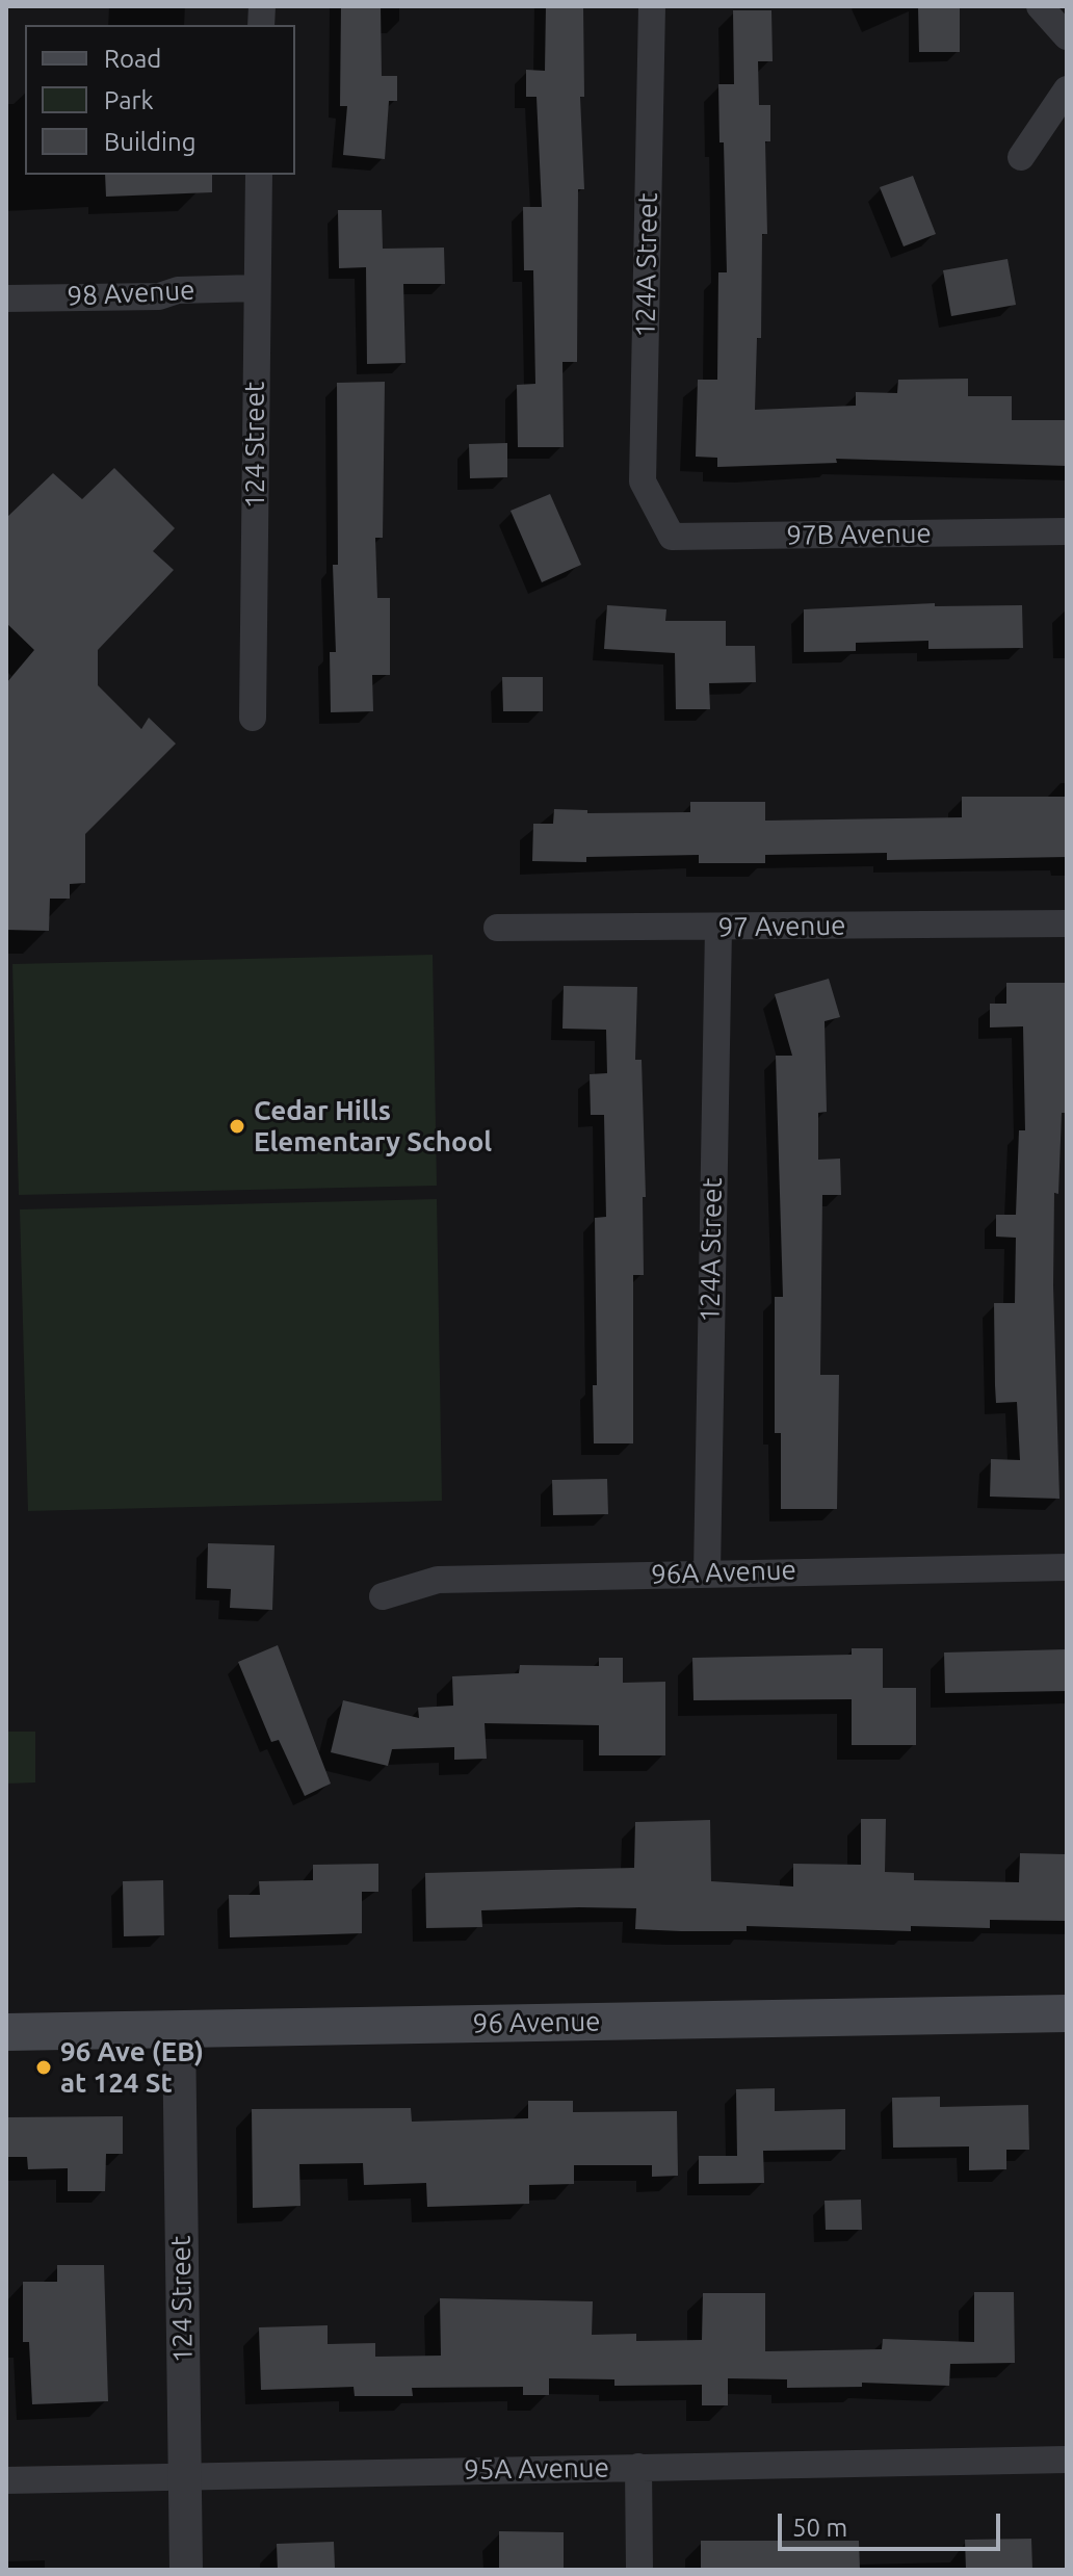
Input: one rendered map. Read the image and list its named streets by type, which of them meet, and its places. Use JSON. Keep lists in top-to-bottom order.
{
  "streets": {
    "main road": ["96 Avenue"],
    "street": [
      "124A Street",
      "98 Avenue",
      "124 Street",
      "97B Avenue",
      "97 Avenue",
      "96A Avenue",
      "95A Avenue"
    ]
  },
  "crossings": [
    ["124A Street", "97B Avenue"],
    ["124A Street", "97 Avenue"],
    ["124A Street", "96A Avenue"],
    ["98 Avenue", "124 Street"],
    ["124 Street", "96 Avenue"],
    ["124 Street", "95A Avenue"]
  ],
  "places": ["Cedar Hills Elementary School", "96 Ave (EB) at 124 St"],
  "legend": ["Road", "Park", "Building"],
  "scale_bar": "50 m"
}
